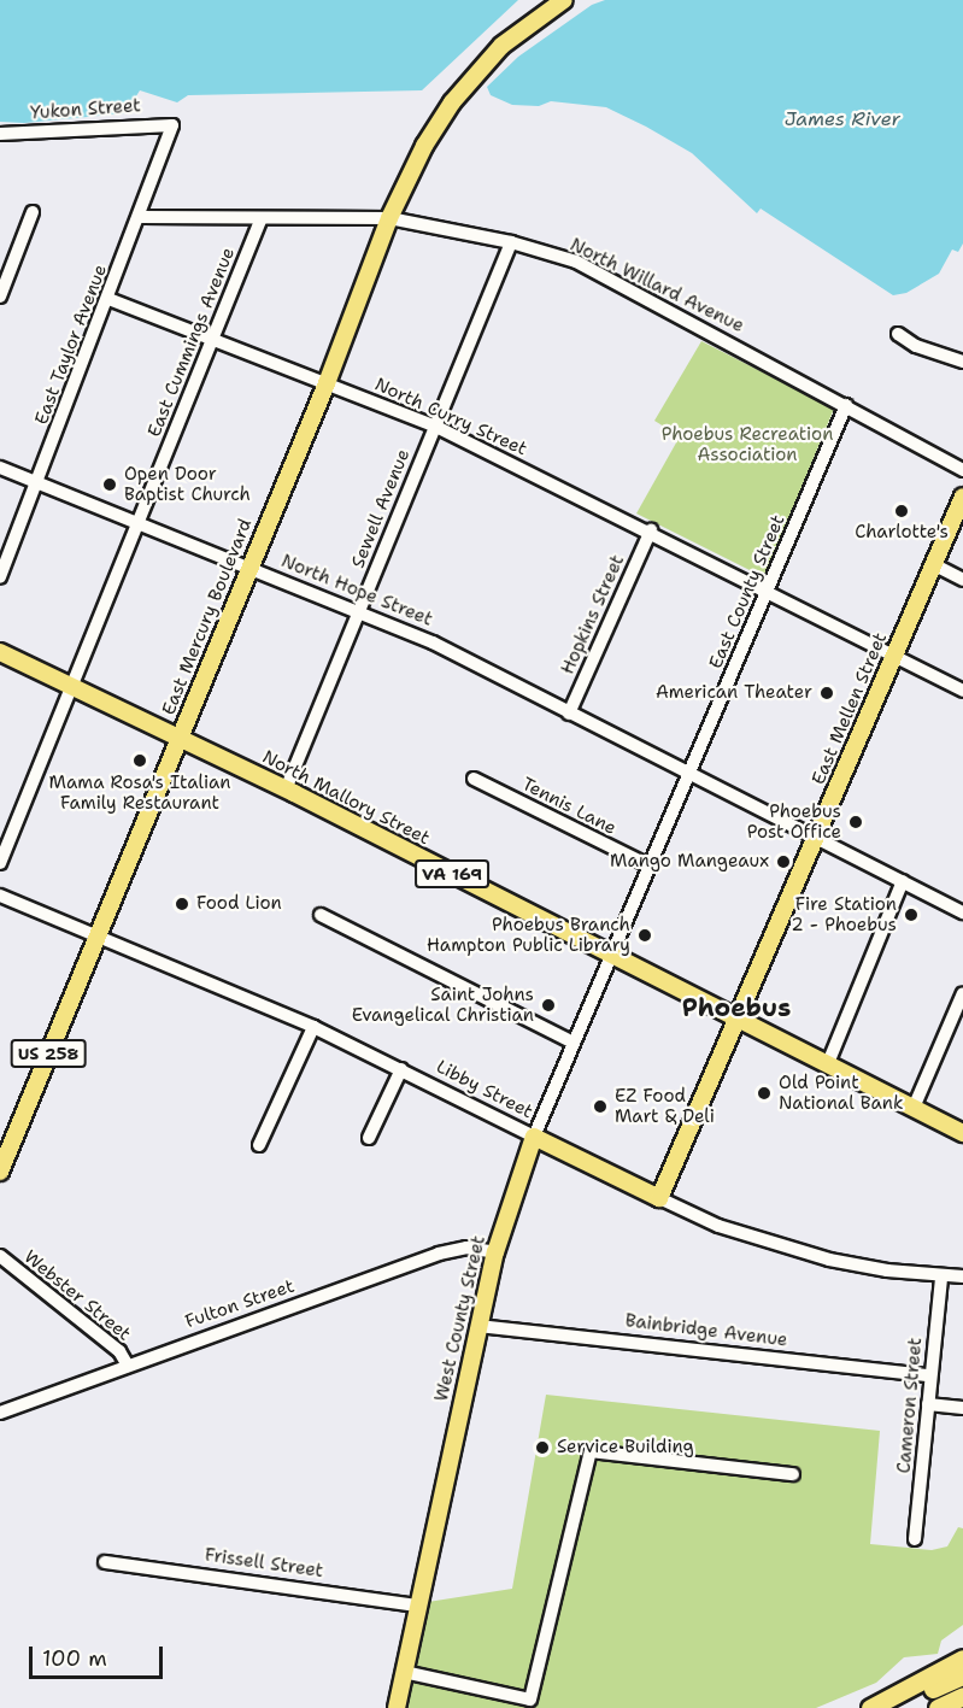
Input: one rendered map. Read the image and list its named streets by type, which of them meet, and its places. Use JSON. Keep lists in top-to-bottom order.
{
  "streets": {
    "main road": [
      "East Mercury Boulevard",
      "East Mellen Street",
      "North Mallory Street",
      "VA 169",
      "US 258",
      "Libby Street",
      "West County Street"
    ],
    "street": [
      "Yukon Street",
      "North Willard Avenue",
      "East Cummings Avenue",
      "East Taylor Avenue",
      "North Curry Street",
      "Sewell Avenue",
      "North Hope Street",
      "East County Street",
      "Hopkins Street",
      "Tennis Lane",
      "Webster Street",
      "Fulton Street",
      "Bainbridge Avenue",
      "Cameron Street",
      "Frissell Street"
    ]
  },
  "crossings": [
    ["Yukon Street", "East Taylor Avenue"],
    ["North Willard Avenue", "East Cummings Avenue"],
    ["North Willard Avenue", "East Taylor Avenue"],
    ["North Willard Avenue", "Sewell Avenue"],
    ["North Willard Avenue", "East County Street"],
    ["North Willard Avenue", "East Mercury Boulevard"],
    ["East Cummings Avenue", "North Curry Street"],
    ["East Cummings Avenue", "North Hope Street"],
    ["East Cummings Avenue", "North Mallory Street"],
    ["East Taylor Avenue", "North Curry Street"],
    ["East Taylor Avenue", "North Hope Street"],
    ["North Curry Street", "Sewell Avenue"],
    ["North Curry Street", "East County Street"],
    ["North Curry Street", "Hopkins Street"],
    ["North Curry Street", "East Mercury Boulevard"],
    ["North Curry Street", "East Mellen Street"],
    ["Sewell Avenue", "North Hope Street"],
    ["Sewell Avenue", "North Mallory Street"],
    ["North Hope Street", "East County Street"],
    ["North Hope Street", "Hopkins Street"],
    ["North Hope Street", "East Mercury Boulevard"],
    ["North Hope Street", "East Mellen Street"],
    ["East County Street", "North Mallory Street"],
    ["East County Street", "Tennis Lane"],
    ["East County Street", "VA 169"],
    ["East County Street", "West County Street"],
    ["East Mercury Boulevard", "North Mallory Street"],
    ["East Mercury Boulevard", "Libby Street"],
    ["East Mellen Street", "VA 169"],
    ["East Mellen Street", "Libby Street"],
    ["North Mallory Street", "VA 169"],
    ["North Mallory Street", "West County Street"],
    ["VA 169", "West County Street"],
    ["Libby Street", "West County Street"],
    ["Libby Street", "Cameron Street"],
    ["Webster Street", "Fulton Street"],
    ["Fulton Street", "West County Street"],
    ["West County Street", "Bainbridge Avenue"],
    ["West County Street", "Frissell Street"],
    ["Bainbridge Avenue", "Cameron Street"]
  ],
  "districts": ["Phoebus"],
  "water": ["James River"],
  "parks": ["Phoebus Recreation Association"],
  "places": [
    "Open Door Baptist Church",
    "Charlotte's",
    "American Theater",
    "Mama Rosa's Italian Family Restaurant",
    "Phoebus Post Office",
    "Mango Mangeaux",
    "Food Lion",
    "Fire Station 2 - Phoebus",
    "Phoebus Branch Hampton Public Library",
    "Saint Johns Evangelical Christian",
    "Old Point National Bank",
    "EZ Food Mart & Deli",
    "Service Building"
  ],
  "scale_bar": "100 m"
}
